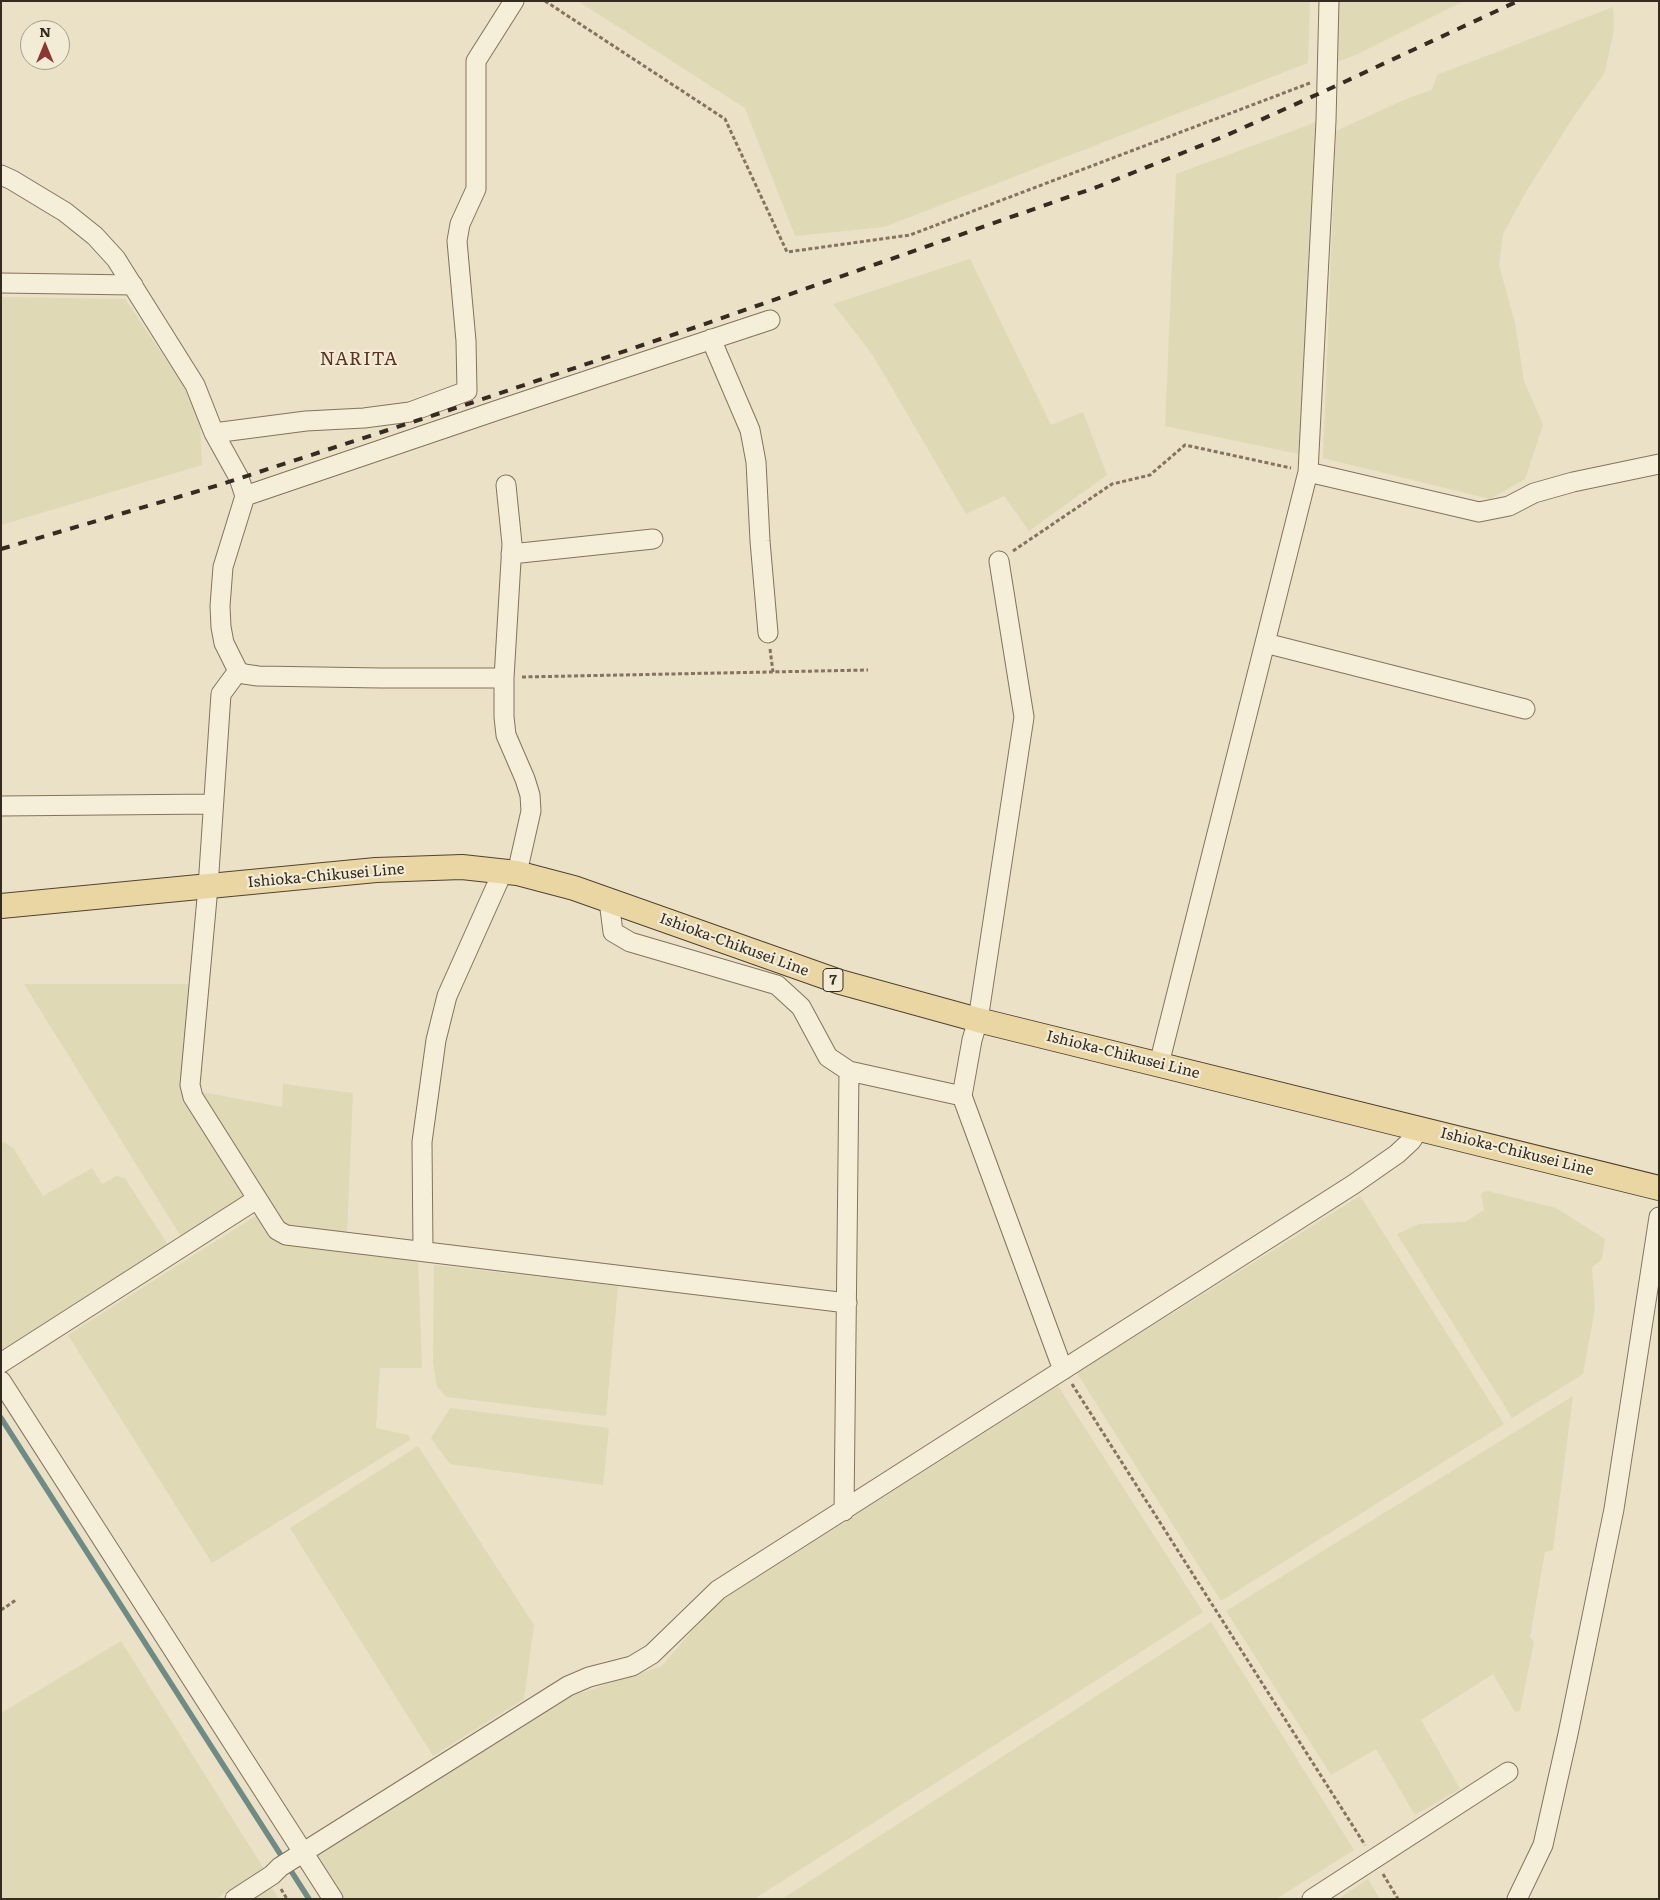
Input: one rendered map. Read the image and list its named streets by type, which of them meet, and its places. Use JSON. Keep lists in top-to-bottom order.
{
  "streets": {
    "main road": ["Ishioka-Chikusei Line", "7"]
  },
  "districts": ["NARITA"],
  "north": "top"
}
